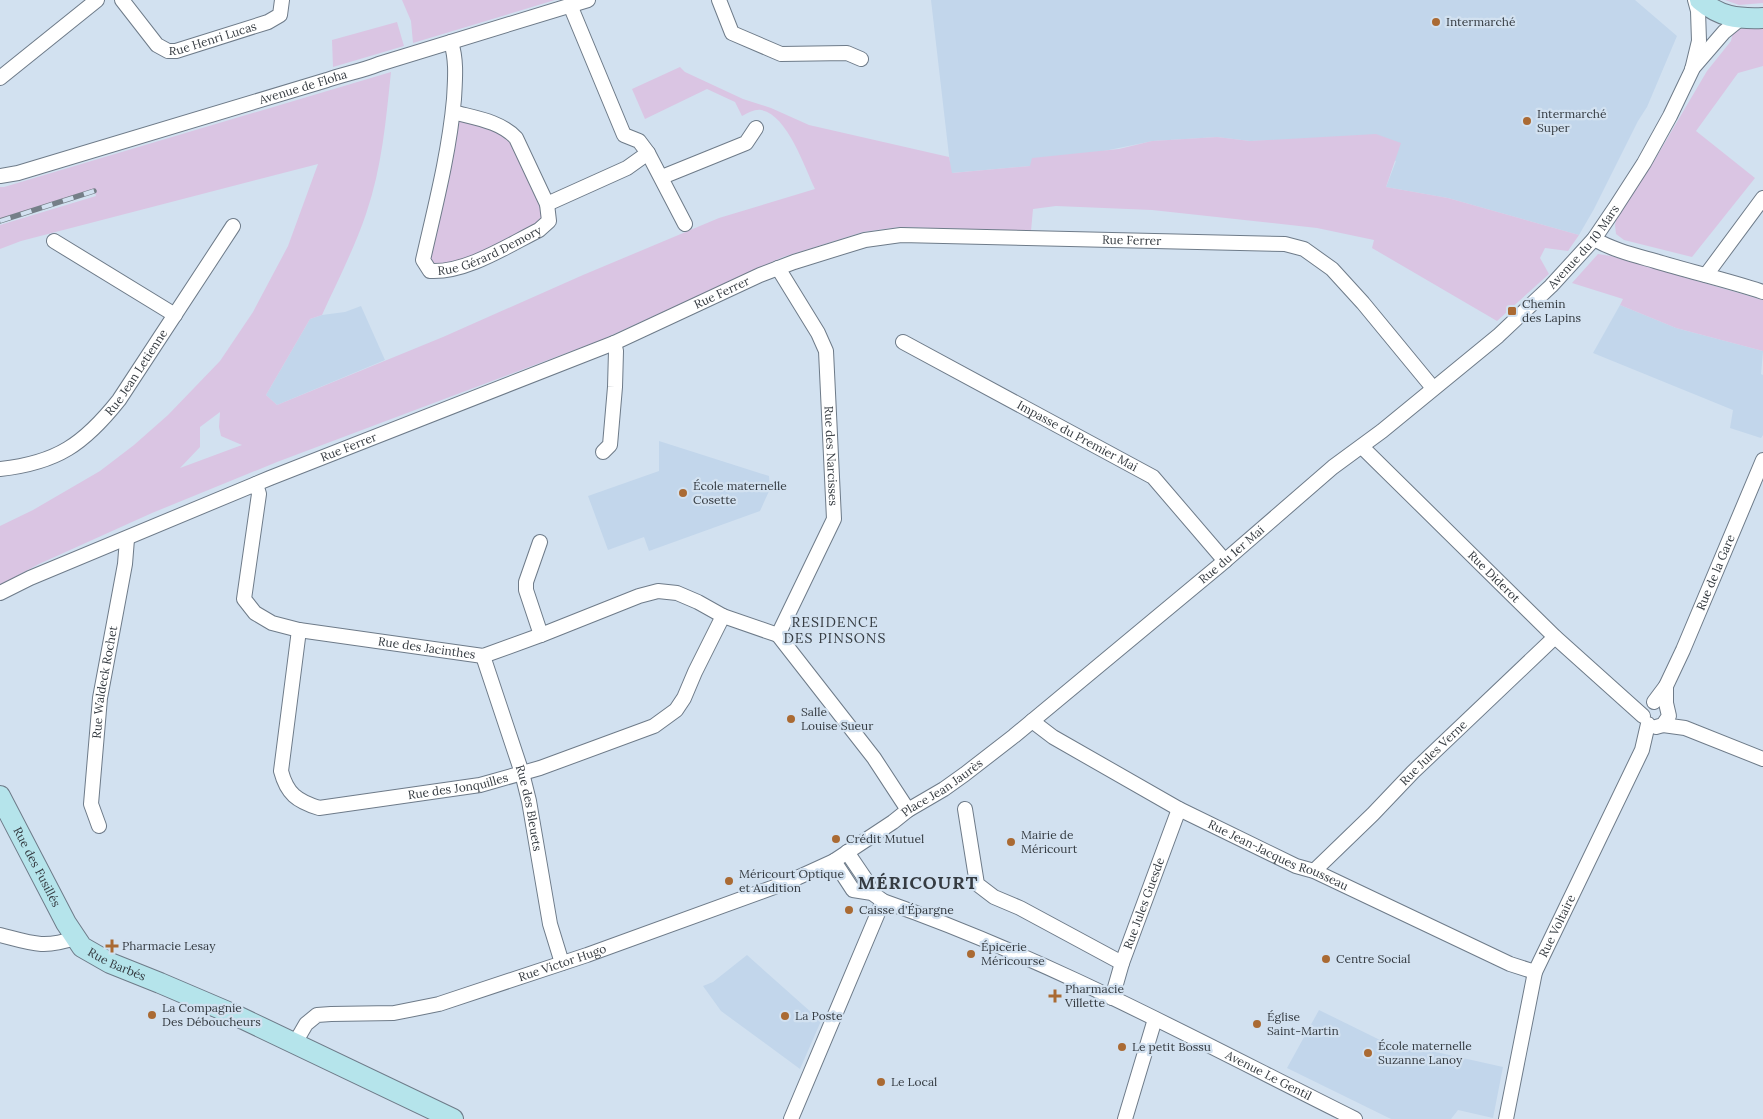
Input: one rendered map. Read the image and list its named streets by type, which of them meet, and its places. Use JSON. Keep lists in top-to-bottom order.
{
  "streets": {
    "street": [
      "Rue Henri Lucas",
      "Avenue de Floha",
      "Rue Ferrer",
      "Avenue du 10 Mars",
      "Rue Gérard Demory",
      "Rue Jean Letienne",
      "Impasse du Premier Mai",
      "Rue des Narcisses",
      "Rue du 1er Mai",
      "Rue de la Gare",
      "Rue Diderot",
      "Rue des Jacinthes",
      "Rue Waldeck Rochet",
      "Rue Jules Verne",
      "Rue des Jonquilles",
      "Place Jean Jaurès",
      "Rue des Bleuets",
      "Rue Jean-Jacques Rousseau",
      "Rue des Fusillés",
      "Rue Jules Guesde",
      "Rue Voltaire",
      "Rue Victor Hugo",
      "Rue Barbés",
      "Avenue Le Gentil"
    ]
  },
  "crossings": [
    ["Avenue de Floha", "Rue Gérard Demory"],
    ["Rue Ferrer", "Avenue du 10 Mars"],
    ["Rue Ferrer", "Rue des Narcisses"],
    ["Rue Ferrer", "Rue du 1er Mai"],
    ["Rue Ferrer", "Rue des Jacinthes"],
    ["Rue Ferrer", "Rue Waldeck Rochet"],
    ["Avenue du 10 Mars", "Rue du 1er Mai"],
    ["Impasse du Premier Mai", "Rue du 1er Mai"],
    ["Rue des Narcisses", "Rue des Jacinthes"],
    ["Rue du 1er Mai", "Rue Diderot"],
    ["Rue du 1er Mai", "Place Jean Jaurès"],
    ["Rue du 1er Mai", "Rue Jean-Jacques Rousseau"],
    ["Rue de la Gare", "Rue Diderot"],
    ["Rue de la Gare", "Rue Voltaire"],
    ["Rue Diderot", "Rue Jules Verne"],
    ["Rue Diderot", "Rue Voltaire"],
    ["Rue des Jacinthes", "Rue des Jonquilles"],
    ["Rue des Jacinthes", "Rue des Bleuets"],
    ["Rue Jules Verne", "Rue Jean-Jacques Rousseau"],
    ["Rue des Jonquilles", "Rue des Bleuets"],
    ["Place Jean Jaurès", "Rue Jean-Jacques Rousseau"],
    ["Place Jean Jaurès", "Rue Victor Hugo"],
    ["Rue des Bleuets", "Rue Victor Hugo"],
    ["Rue Jean-Jacques Rousseau", "Rue Jules Guesde"],
    ["Rue Jean-Jacques Rousseau", "Rue Voltaire"],
    ["Rue des Fusillés", "Rue Barbés"],
    ["Rue Jules Guesde", "Avenue Le Gentil"],
    ["Rue Victor Hugo", "Rue Barbés"]
  ],
  "districts": ["RESIDENCE DES PINSONS", "MÉRICOURT"],
  "places": {
    "other": [
      "Intermarché",
      "Intermarché Super",
      "École maternelle Cosette",
      "Salle Louise Sueur",
      "Crédit Mutuel",
      "Mairie de Méricourt",
      "Méricourt Optique et Audition",
      "Caisse d'Épargne",
      "Épicerie Méricourse",
      "Centre Social",
      "La Compagnie Des Déboucheurs",
      "La Poste",
      "Église Saint-Martin",
      "Le petit Bossu",
      "École maternelle Suzanne Lanoy",
      "Le Local"
    ],
    "transit": ["Chemin des Lapins"],
    "health": ["Pharmacie Lesay", "Pharmacie Villette"]
  }
}
